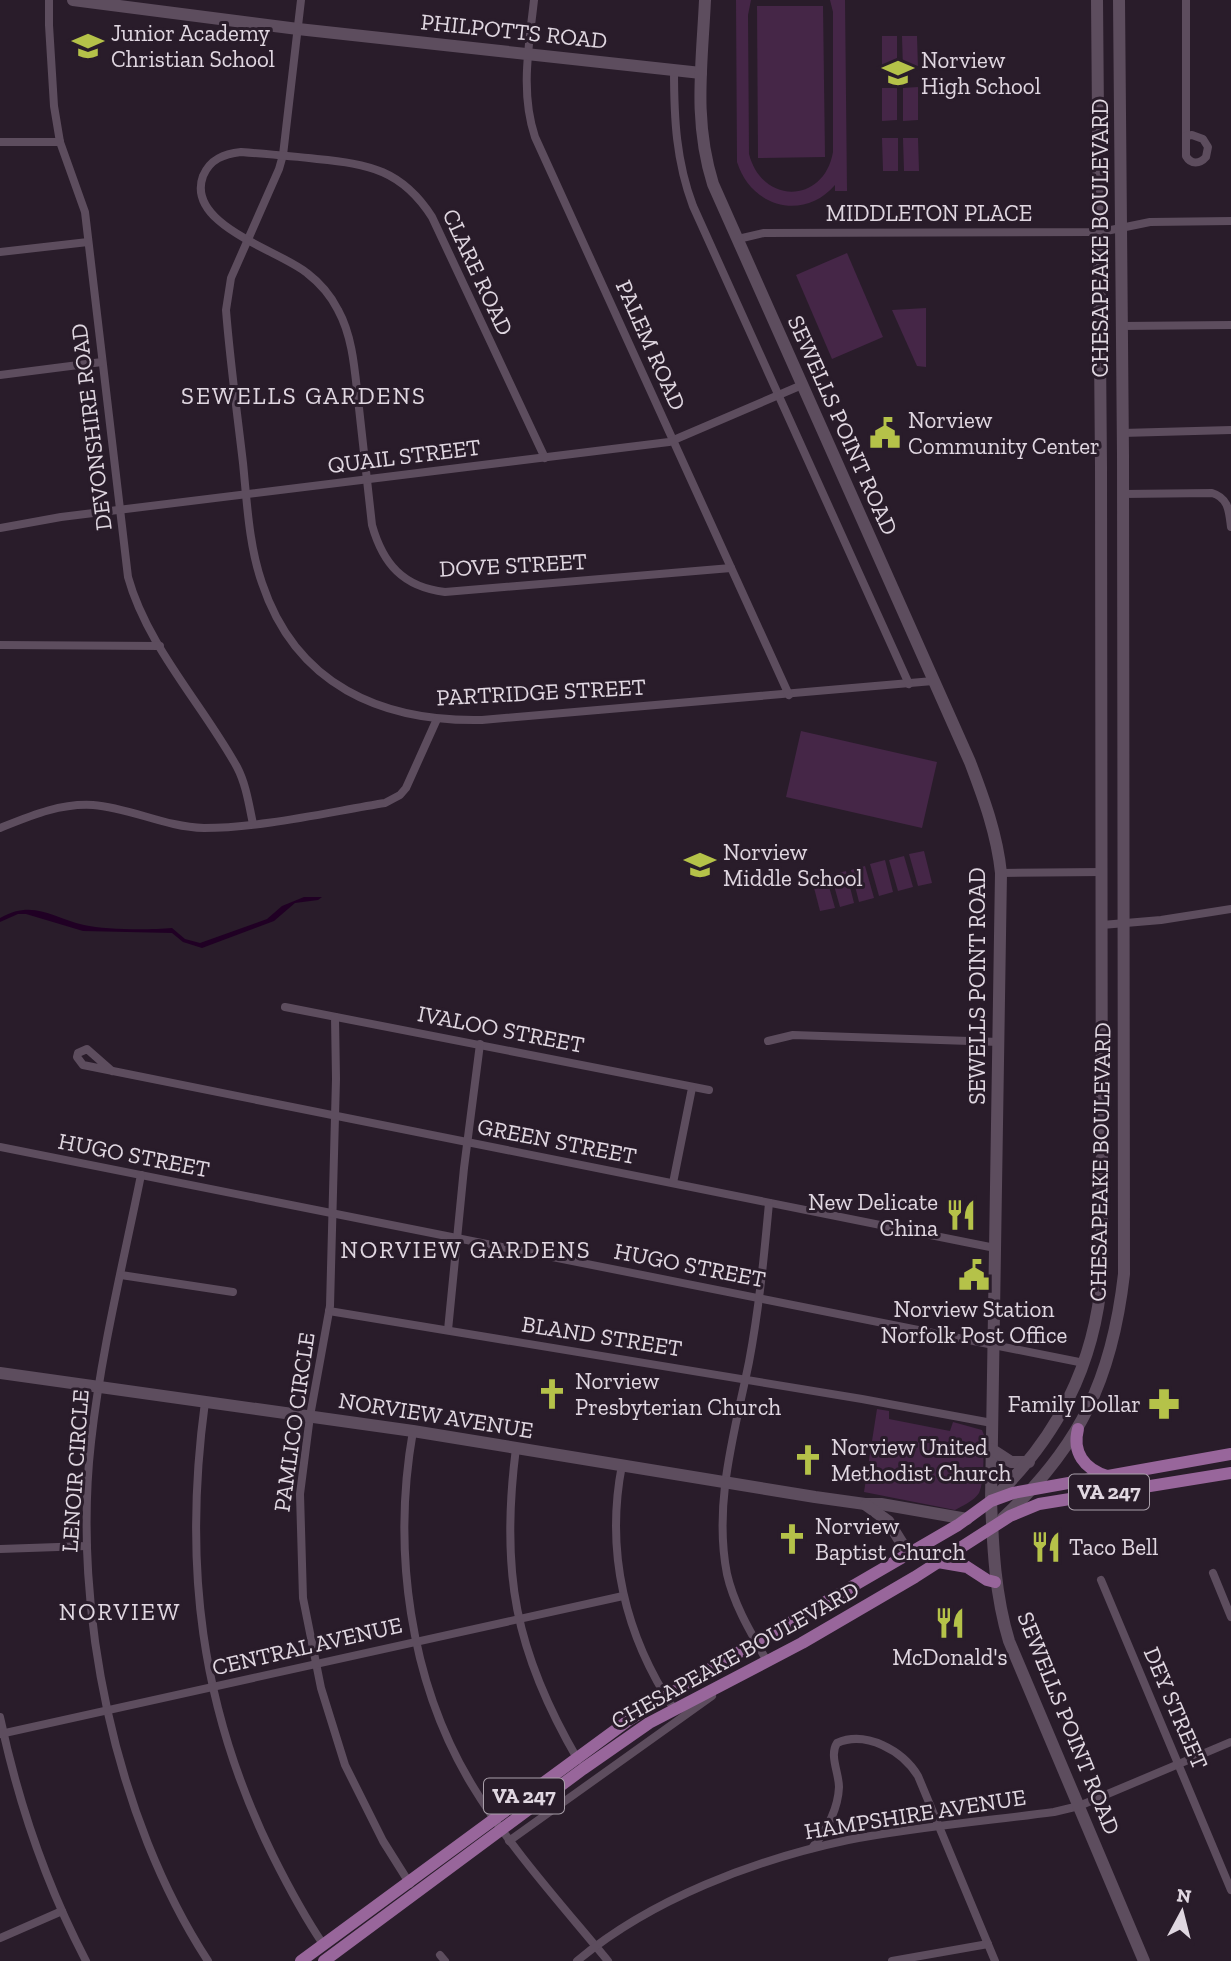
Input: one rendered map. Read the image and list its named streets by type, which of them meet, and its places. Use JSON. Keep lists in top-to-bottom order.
{
  "streets": {
    "main road": [
      "PHILPOTTS ROAD",
      "CHESAPEAKE BOULEVARD",
      "SEWELLS POINT ROAD",
      "NORVIEW AVENUE",
      "VA 247"
    ],
    "street": [
      "MIDDLETON PLACE",
      "CLARE ROAD",
      "PALEM ROAD",
      "DEVONSHIRE ROAD",
      "QUAIL STREET",
      "DOVE STREET",
      "PARTRIDGE STREET",
      "IVALOO STREET",
      "GREEN STREET",
      "HUGO STREET",
      "BLAND STREET",
      "PAMLICO CIRCLE",
      "LENOIR CIRCLE",
      "CENTRAL AVENUE",
      "DEY STREET",
      "HAMPSHIRE AVENUE"
    ]
  },
  "crossings": [
    ["PHILPOTTS ROAD", "PALEM ROAD"],
    ["PHILPOTTS ROAD", "SEWELLS POINT ROAD"],
    ["PHILPOTTS ROAD", "PARTRIDGE STREET"],
    ["MIDDLETON PLACE", "CHESAPEAKE BOULEVARD"],
    ["MIDDLETON PLACE", "SEWELLS POINT ROAD"],
    ["CHESAPEAKE BOULEVARD", "SEWELLS POINT ROAD"],
    ["CHESAPEAKE BOULEVARD", "HUGO STREET"],
    ["CHESAPEAKE BOULEVARD", "NORVIEW AVENUE"],
    ["CHESAPEAKE BOULEVARD", "PAMLICO CIRCLE"],
    ["CHESAPEAKE BOULEVARD", "VA 247"],
    ["CLARE ROAD", "QUAIL STREET"],
    ["CLARE ROAD", "DOVE STREET"],
    ["CLARE ROAD", "PARTRIDGE STREET"],
    ["PALEM ROAD", "QUAIL STREET"],
    ["PALEM ROAD", "DOVE STREET"],
    ["PALEM ROAD", "PARTRIDGE STREET"],
    ["SEWELLS POINT ROAD", "QUAIL STREET"],
    ["SEWELLS POINT ROAD", "PARTRIDGE STREET"],
    ["SEWELLS POINT ROAD", "GREEN STREET"],
    ["SEWELLS POINT ROAD", "HUGO STREET"],
    ["SEWELLS POINT ROAD", "BLAND STREET"],
    ["SEWELLS POINT ROAD", "VA 247"],
    ["SEWELLS POINT ROAD", "HAMPSHIRE AVENUE"],
    ["DEVONSHIRE ROAD", "QUAIL STREET"],
    ["QUAIL STREET", "DOVE STREET"],
    ["QUAIL STREET", "PARTRIDGE STREET"],
    ["DOVE STREET", "PARTRIDGE STREET"],
    ["IVALOO STREET", "PAMLICO CIRCLE"],
    ["GREEN STREET", "PAMLICO CIRCLE"],
    ["HUGO STREET", "PAMLICO CIRCLE"],
    ["HUGO STREET", "LENOIR CIRCLE"],
    ["BLAND STREET", "PAMLICO CIRCLE"],
    ["NORVIEW AVENUE", "PAMLICO CIRCLE"],
    ["NORVIEW AVENUE", "LENOIR CIRCLE"],
    ["PAMLICO CIRCLE", "CENTRAL AVENUE"],
    ["LENOIR CIRCLE", "CENTRAL AVENUE"],
    ["DEY STREET", "HAMPSHIRE AVENUE"]
  ],
  "districts": ["SEWELLS GARDENS", "NORVIEW GARDENS", "NORVIEW"],
  "places": {
    "school or university": ["Junior Academy Christian School", "Norview High School", "Norview Middle School"],
    "public building": ["Norview Community Center", "Norview Station Norfolk Post Office"],
    "restaurant": ["New Delicate China", "Taco Bell", "McDonald's"],
    "church": ["Norview Presbyterian Church", "Norview United Methodist Church", "Norview Baptist Church"],
    "pharmacy": ["Family Dollar"]
  },
  "north": "top"
}
